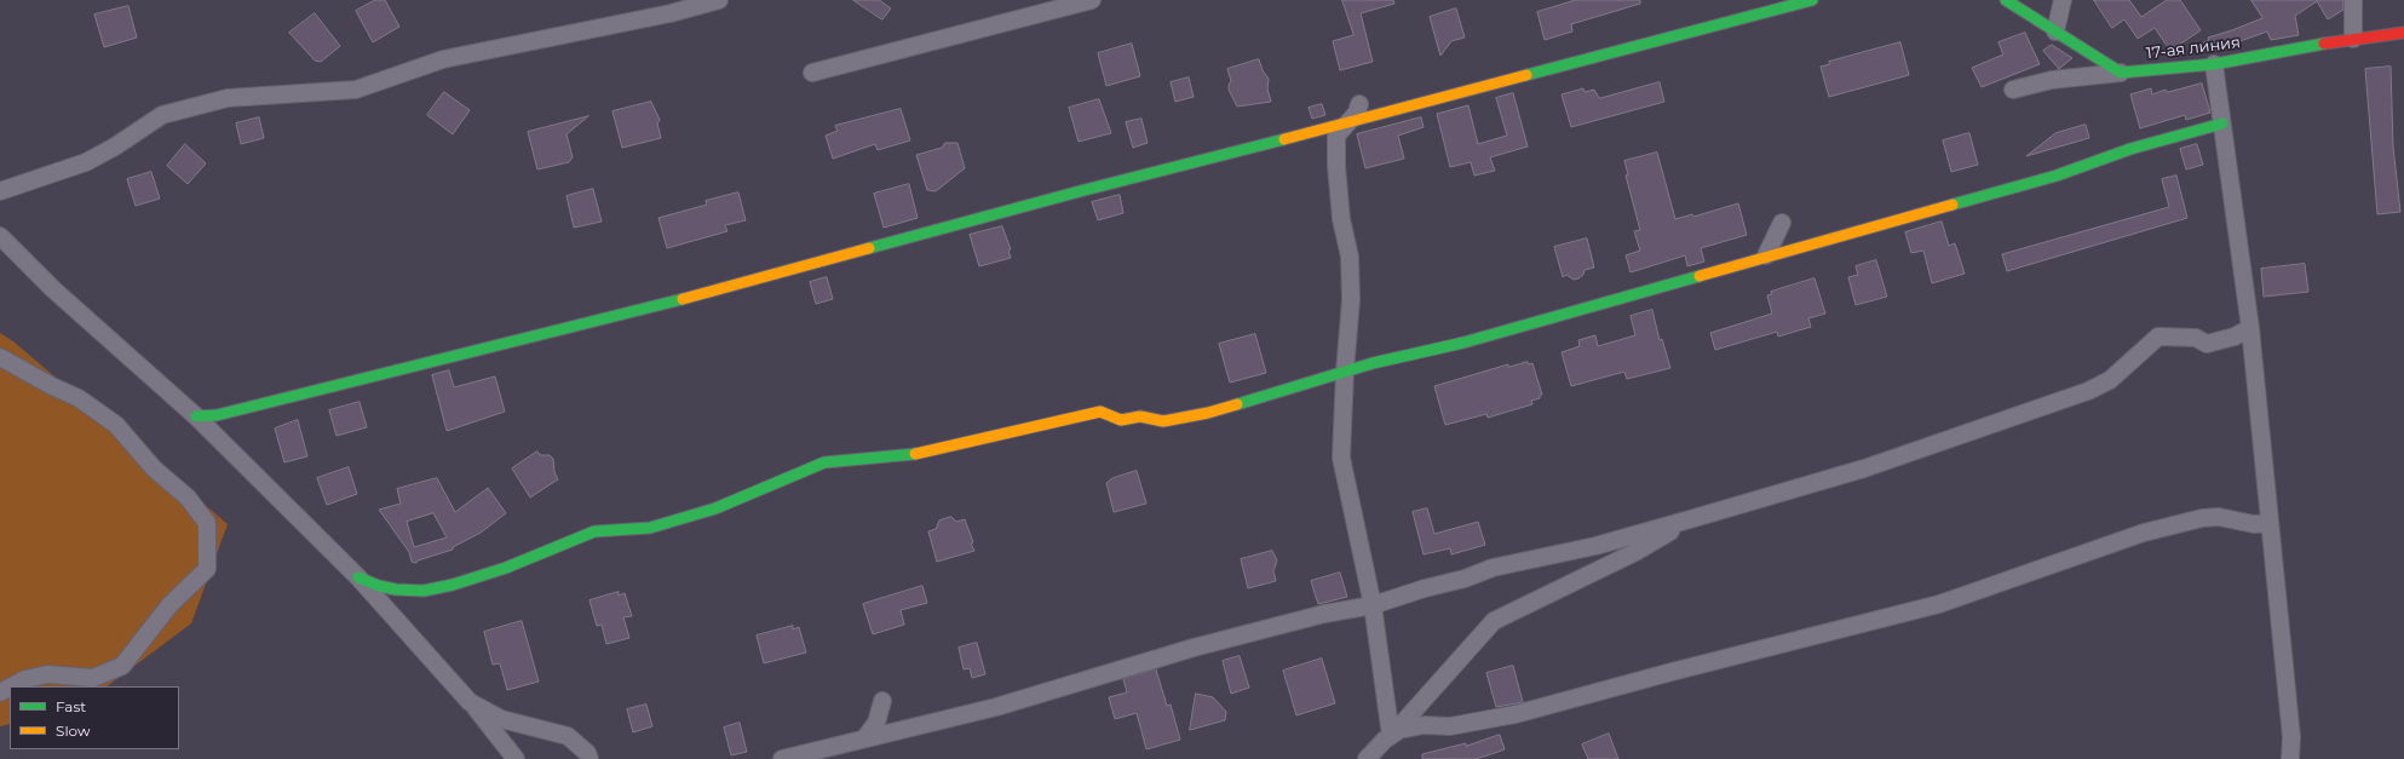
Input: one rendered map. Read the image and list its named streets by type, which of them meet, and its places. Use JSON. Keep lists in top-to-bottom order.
{
  "streets": {
    "street": ["17-ая линия"]
  },
  "legend": ["Fast", "Slow"]
}
